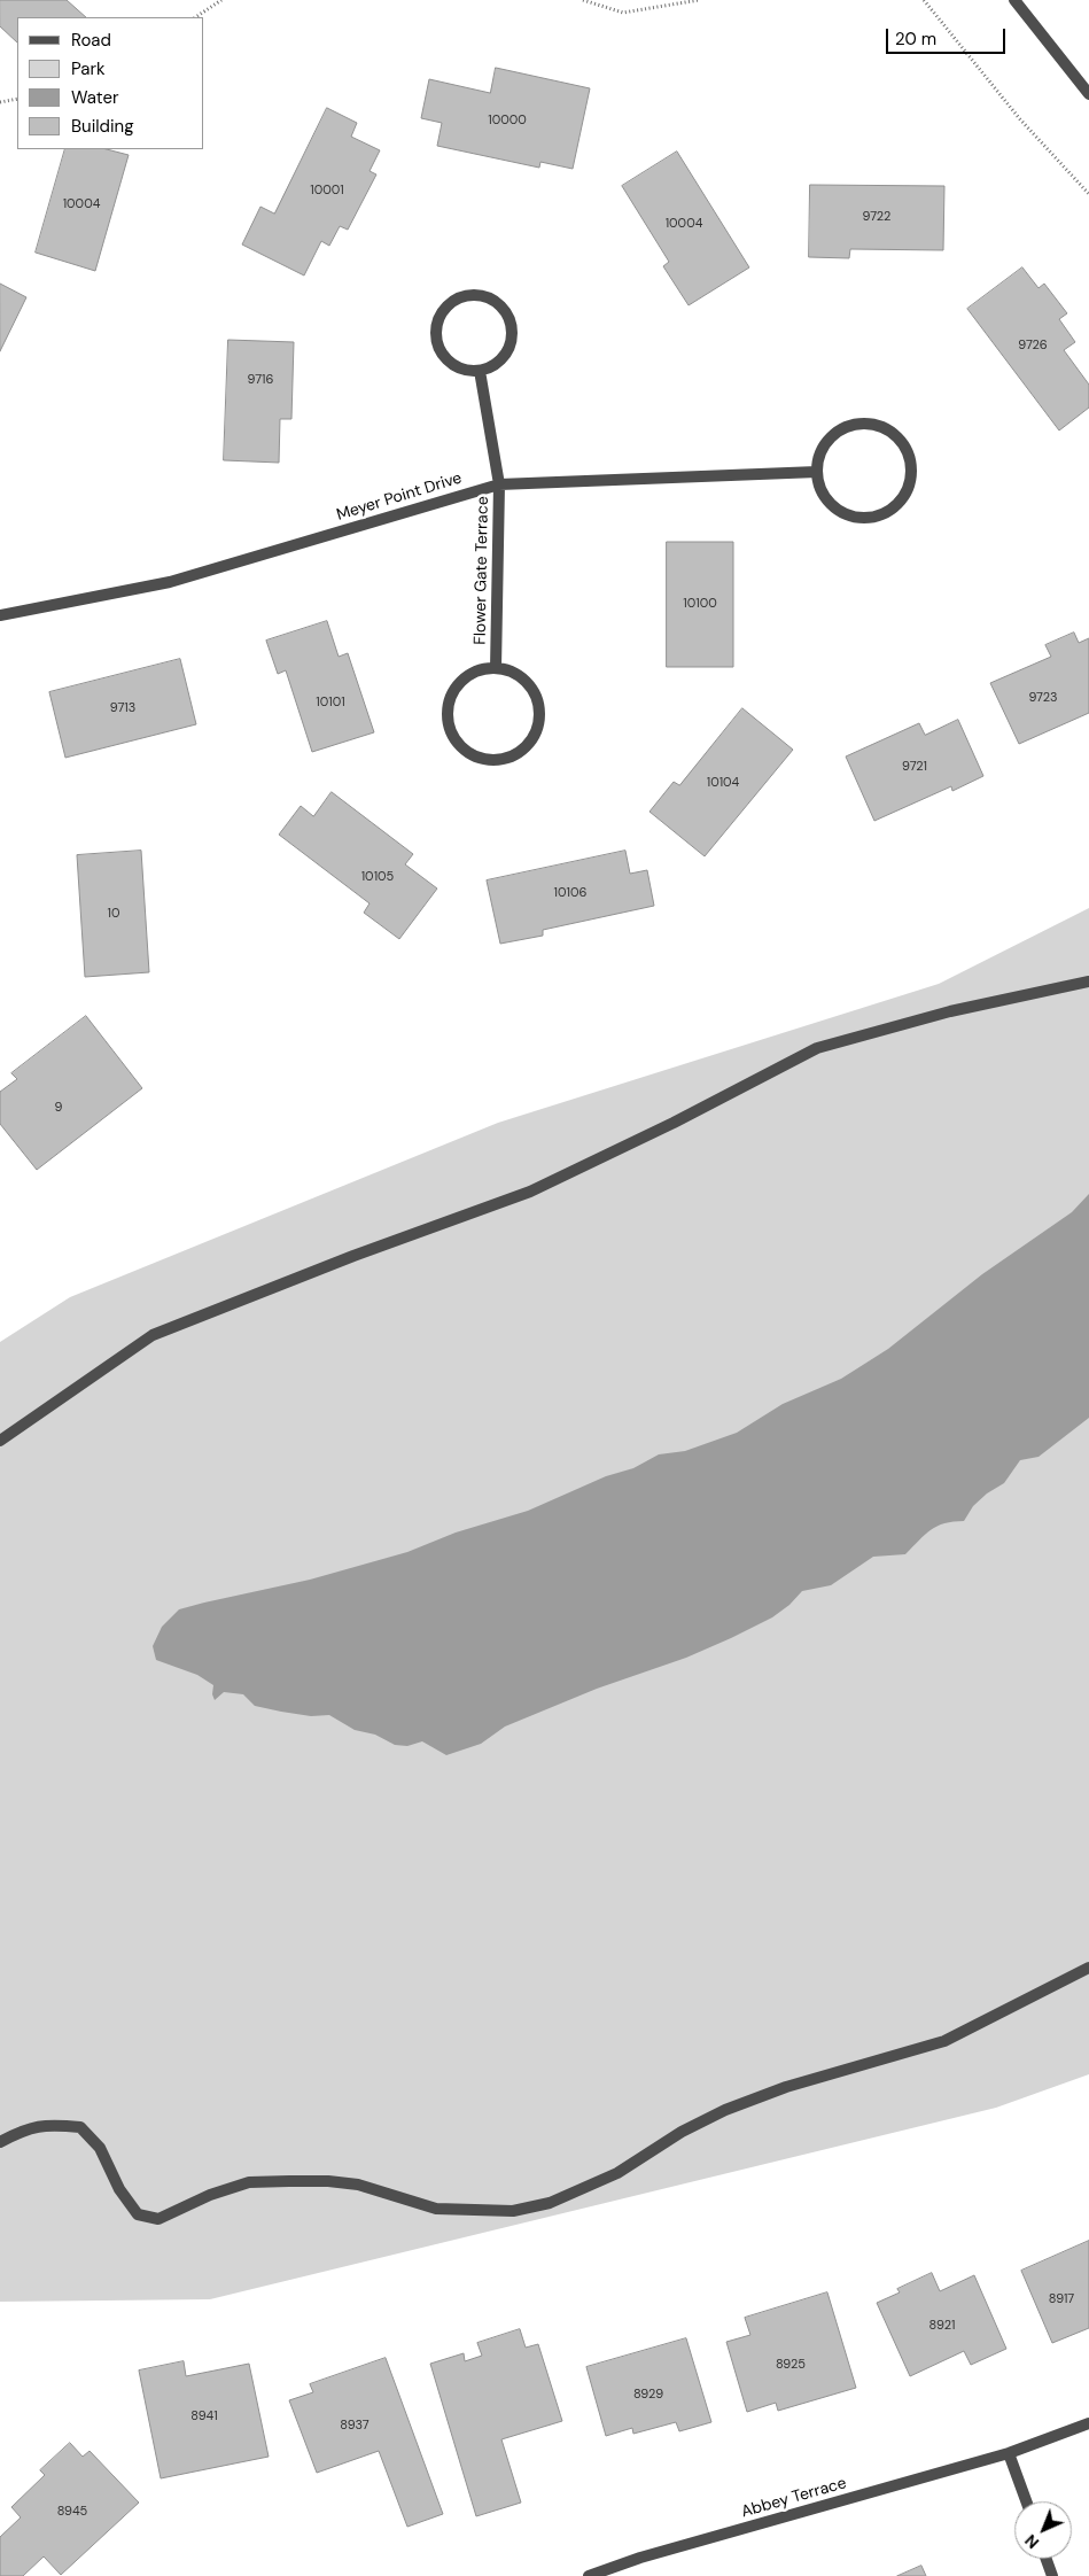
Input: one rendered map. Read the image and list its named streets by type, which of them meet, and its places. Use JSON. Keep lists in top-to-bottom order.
{
  "streets": {
    "street": ["Meyer Point Drive", "Flower Gate Terrace", "Abbey Terrace"]
  },
  "crossings": [
    ["Meyer Point Drive", "Flower Gate Terrace"]
  ],
  "house_numbers": [
    "10000",
    "10001",
    "10004",
    "9722",
    "10004",
    "9726",
    "9716",
    "10100",
    "9723",
    "10101",
    "9713",
    "9721",
    "10104",
    "10105",
    "10106",
    "10",
    "9",
    "8917",
    "8921",
    "8925",
    "8929",
    "8941",
    "8937",
    "8945"
  ],
  "legend": [
    "Road",
    "Park",
    "Water",
    "Building"
  ],
  "scale_bar": "20 m",
  "north": "bottom left"
}
